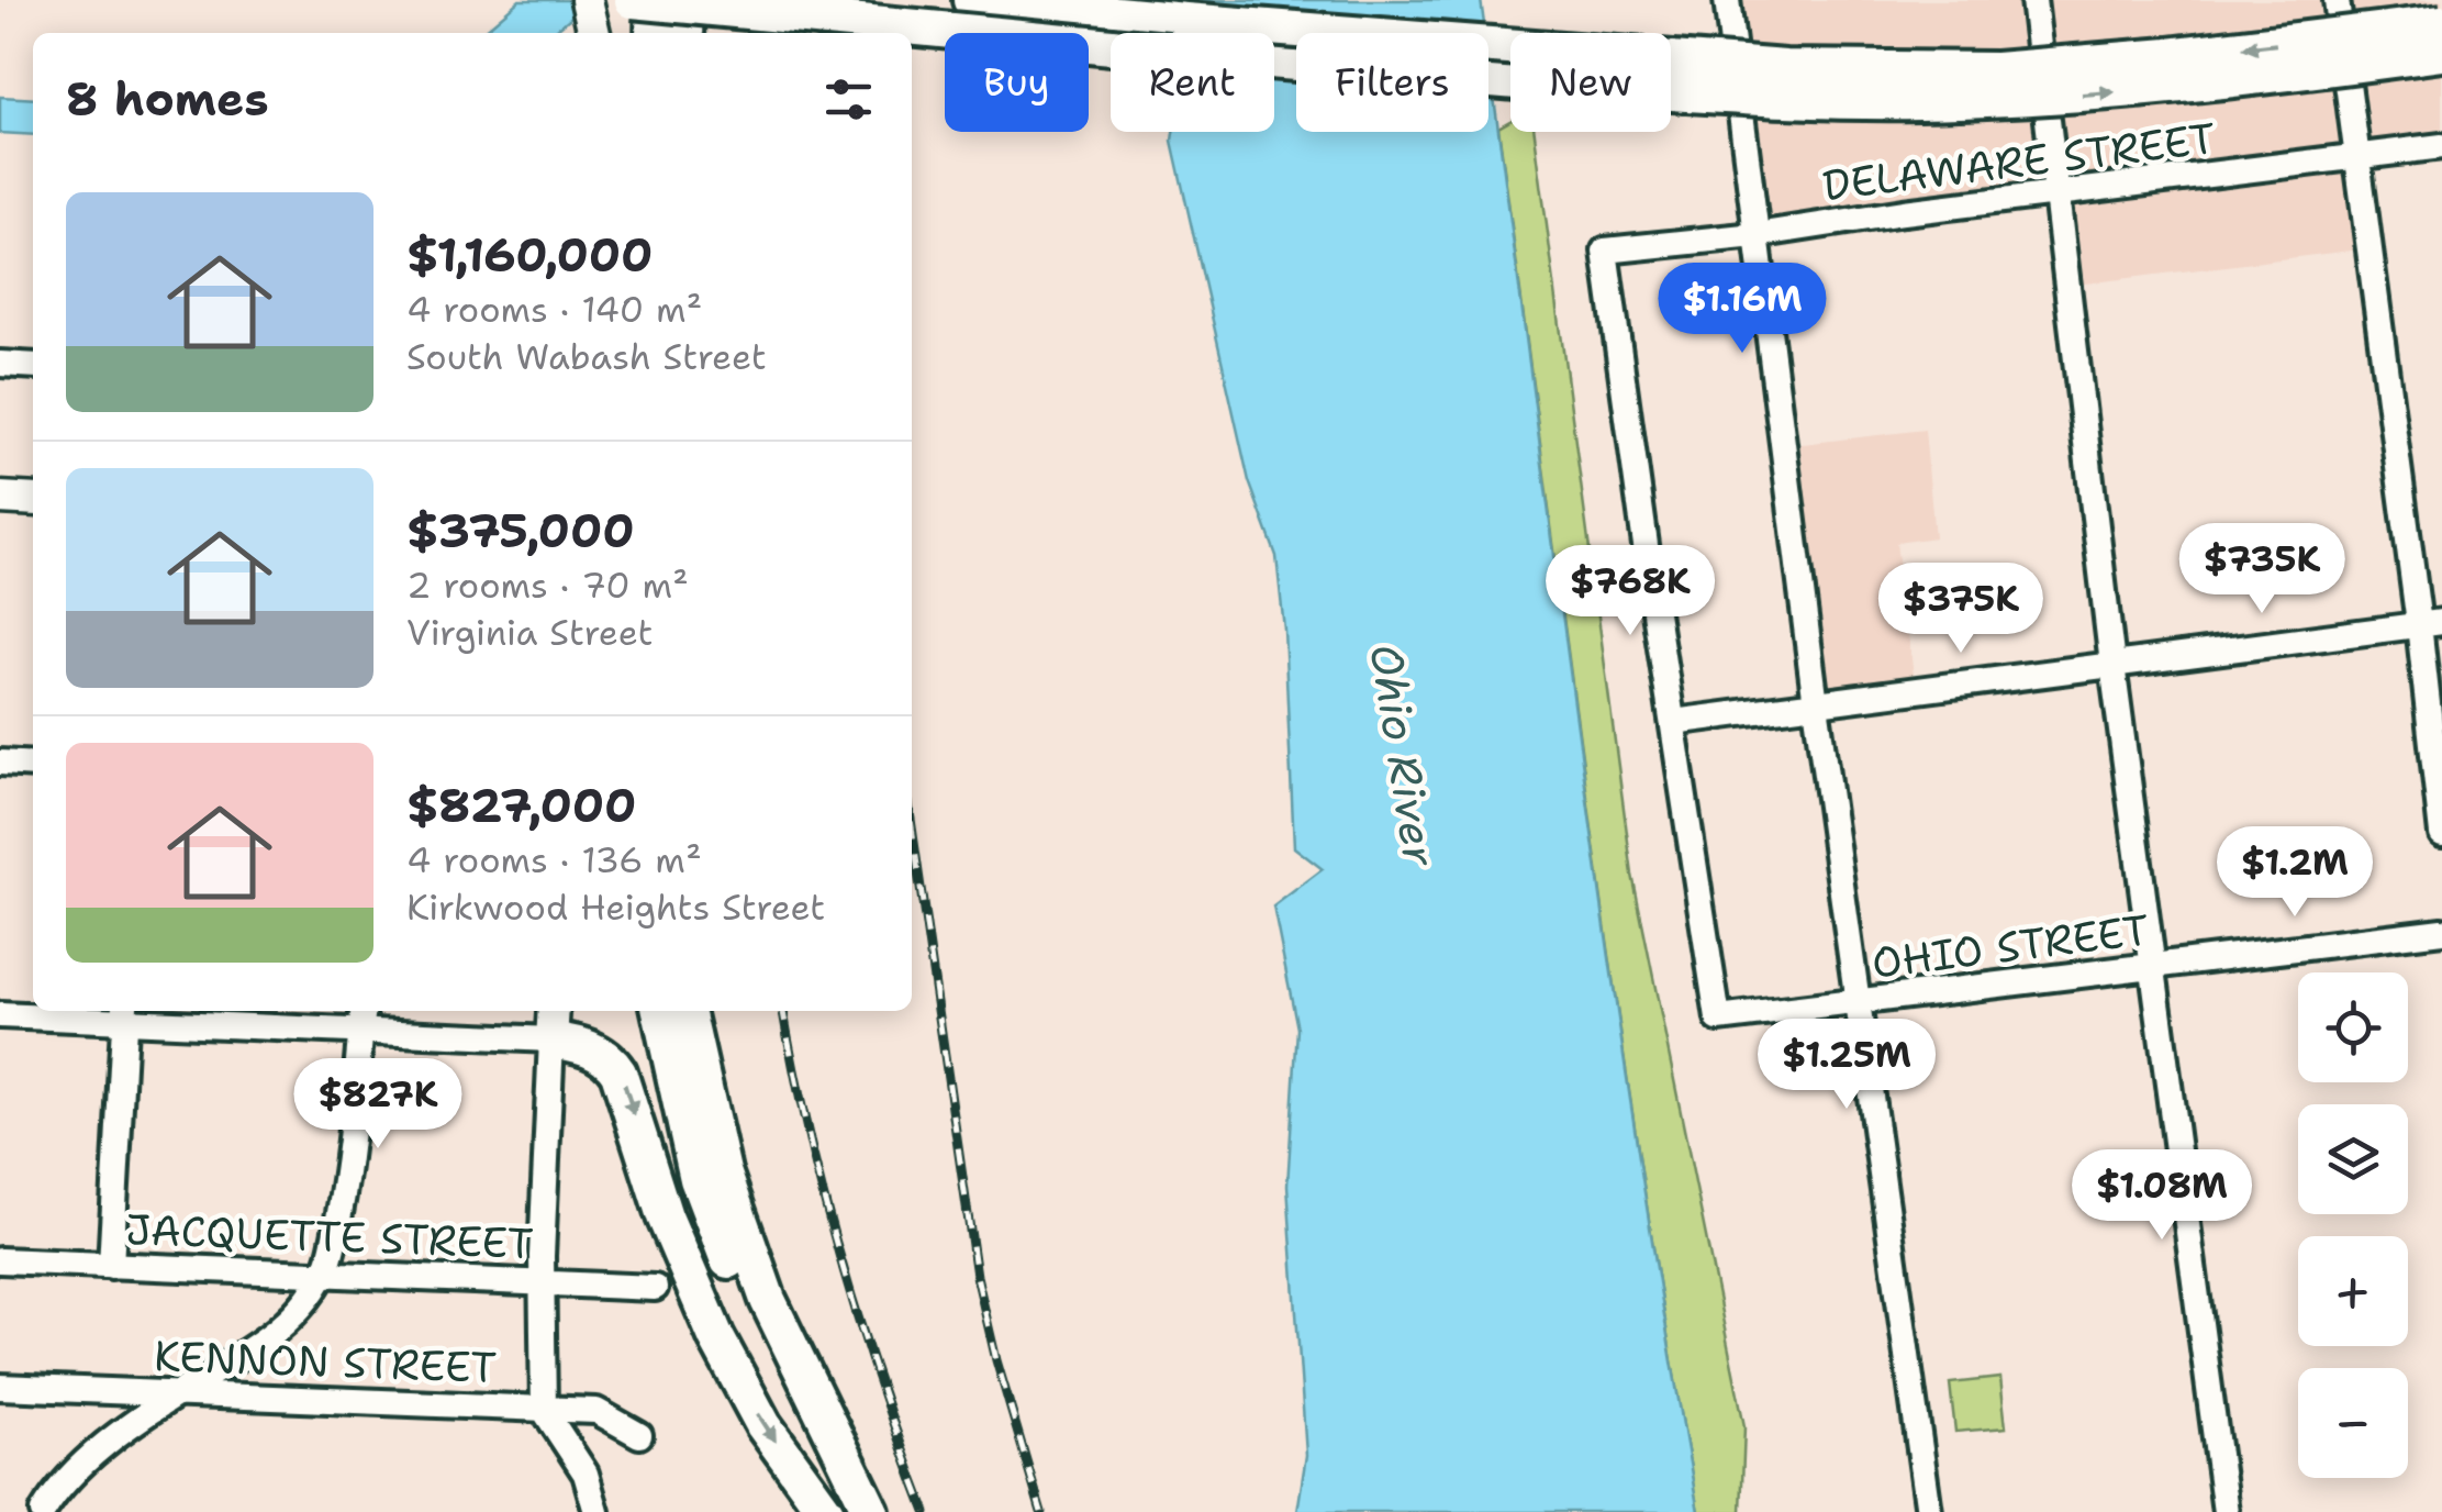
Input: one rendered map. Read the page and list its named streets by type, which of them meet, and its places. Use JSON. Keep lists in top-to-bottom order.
{
  "streets": {
    "street": [
      "DELAWARE STREET",
      "OHIO STREET",
      "JACQUETTE STREET",
      "KENNON STREET"
    ]
  },
  "crossings": [
    ["DELAWARE STREET", "OHIO STREET"]
  ],
  "water": ["Ohio River"],
  "page": {
    "chip": [
      "Buy",
      "Rent",
      "Filters",
      "New"
    ],
    "heading": "8 homes",
    "list": [
      {
        "name": "$1,160,000",
        "note": "4 rooms · 140 m² · South Wabash Street"
      },
      {
        "name": "$375,000",
        "note": "2 rooms · 70 m² · Virginia Street"
      },
      {
        "name": "$827,000",
        "note": "4 rooms · 136 m² · Kirkwood Heights Street"
      }
    ],
    "price": [
      "$1.16M",
      "$735K",
      "$768K",
      "$375K",
      "$1.2M",
      "$1.25M",
      "$827K",
      "$1.08M"
    ],
    "map_buttons": ["+", "−"]
  }
}
